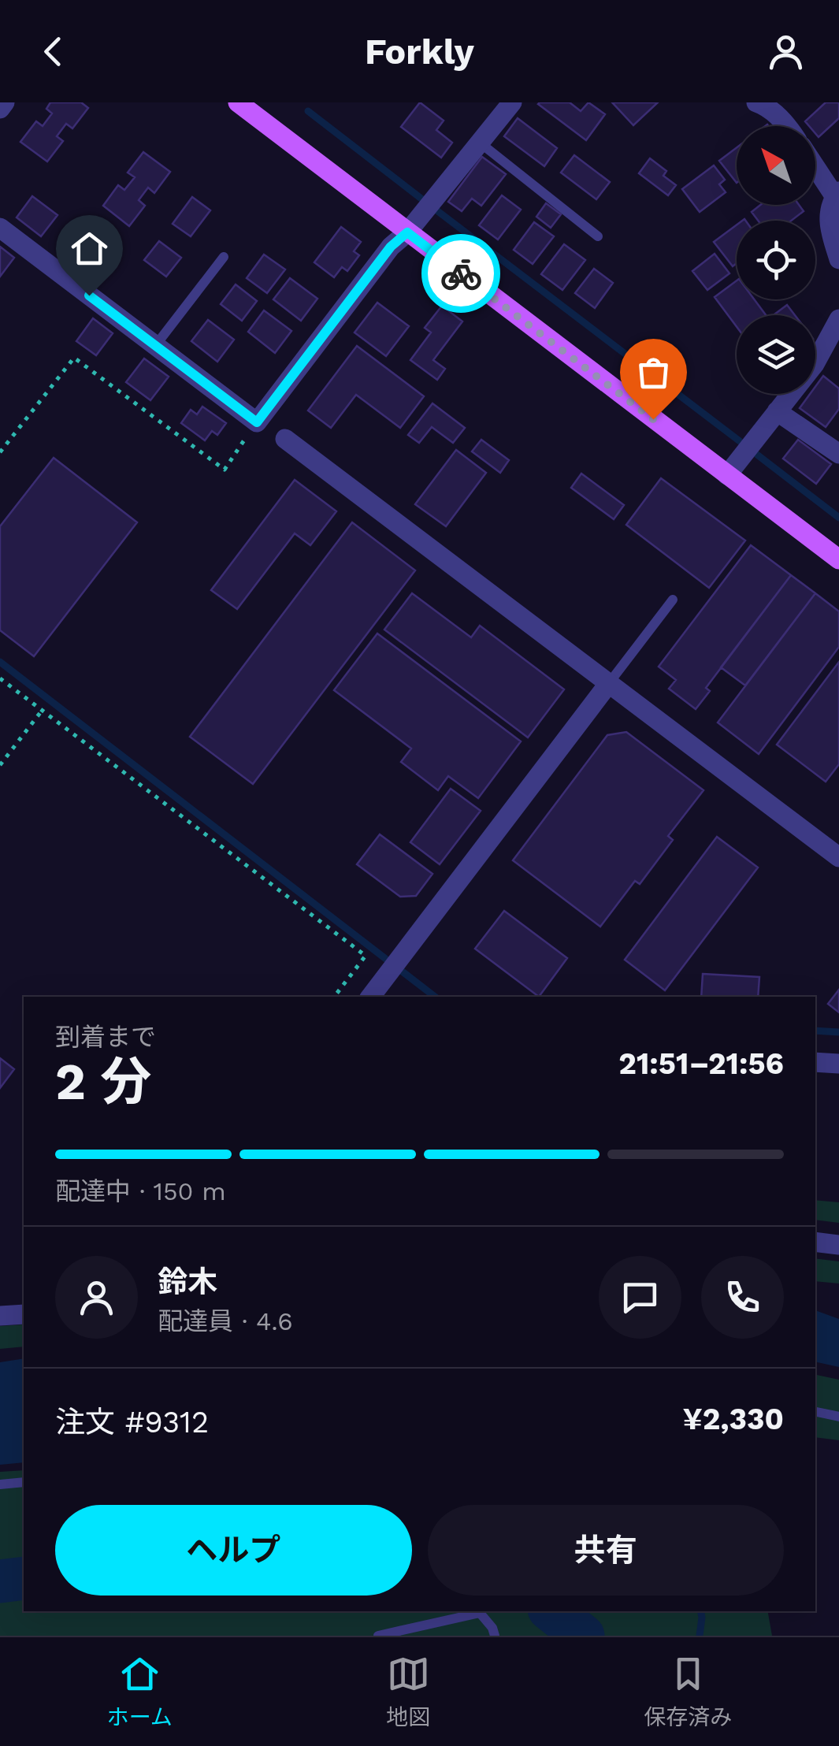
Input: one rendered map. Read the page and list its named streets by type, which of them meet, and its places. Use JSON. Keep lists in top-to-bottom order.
{
  "north": "top left",
  "page": {
    "header": "Forkly",
    "heading": ["2 分", "到着まで", "21:51–21:56"],
    "panel": [
      "鈴木",
      "配達員 · 4.6",
      "注文 #9312",
      "¥2,330"
    ],
    "bar": "配達中 · 150 m",
    "buttons": ["ヘルプ", "共有"],
    "tabs": ["ホーム", "地図", "保存済み"]
  }
}
